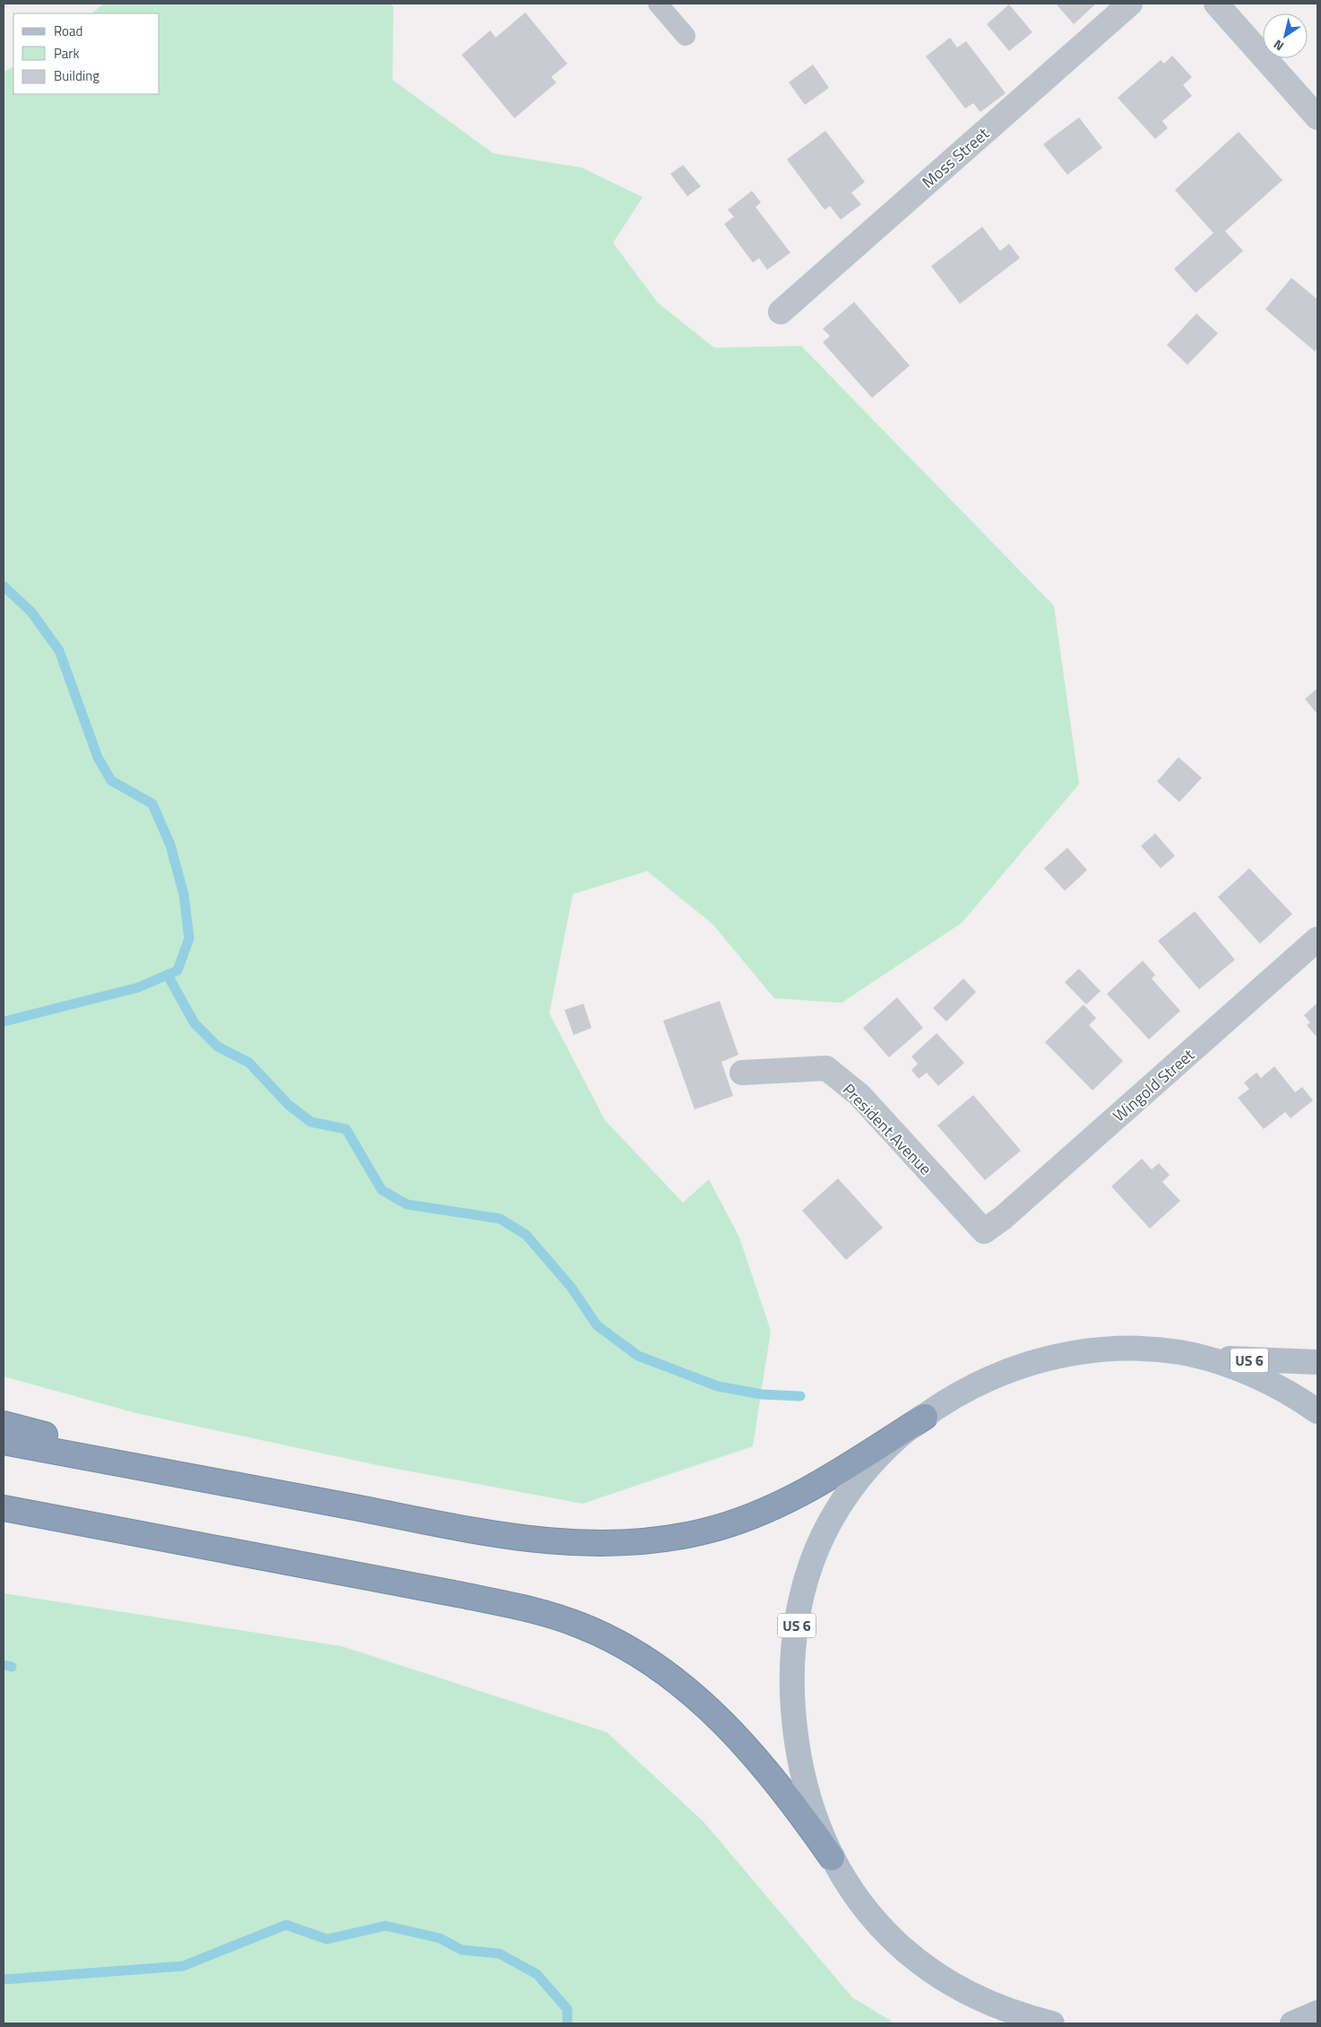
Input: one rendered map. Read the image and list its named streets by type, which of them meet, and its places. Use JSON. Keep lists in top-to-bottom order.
{
  "streets": {
    "main road": ["US 6"],
    "street": ["Moss Street", "Wingold Street", "President Avenue"]
  },
  "crossings": [
    ["Wingold Street", "President Avenue"]
  ],
  "legend": ["Road", "Park", "Building"],
  "north": "bottom left"
}
